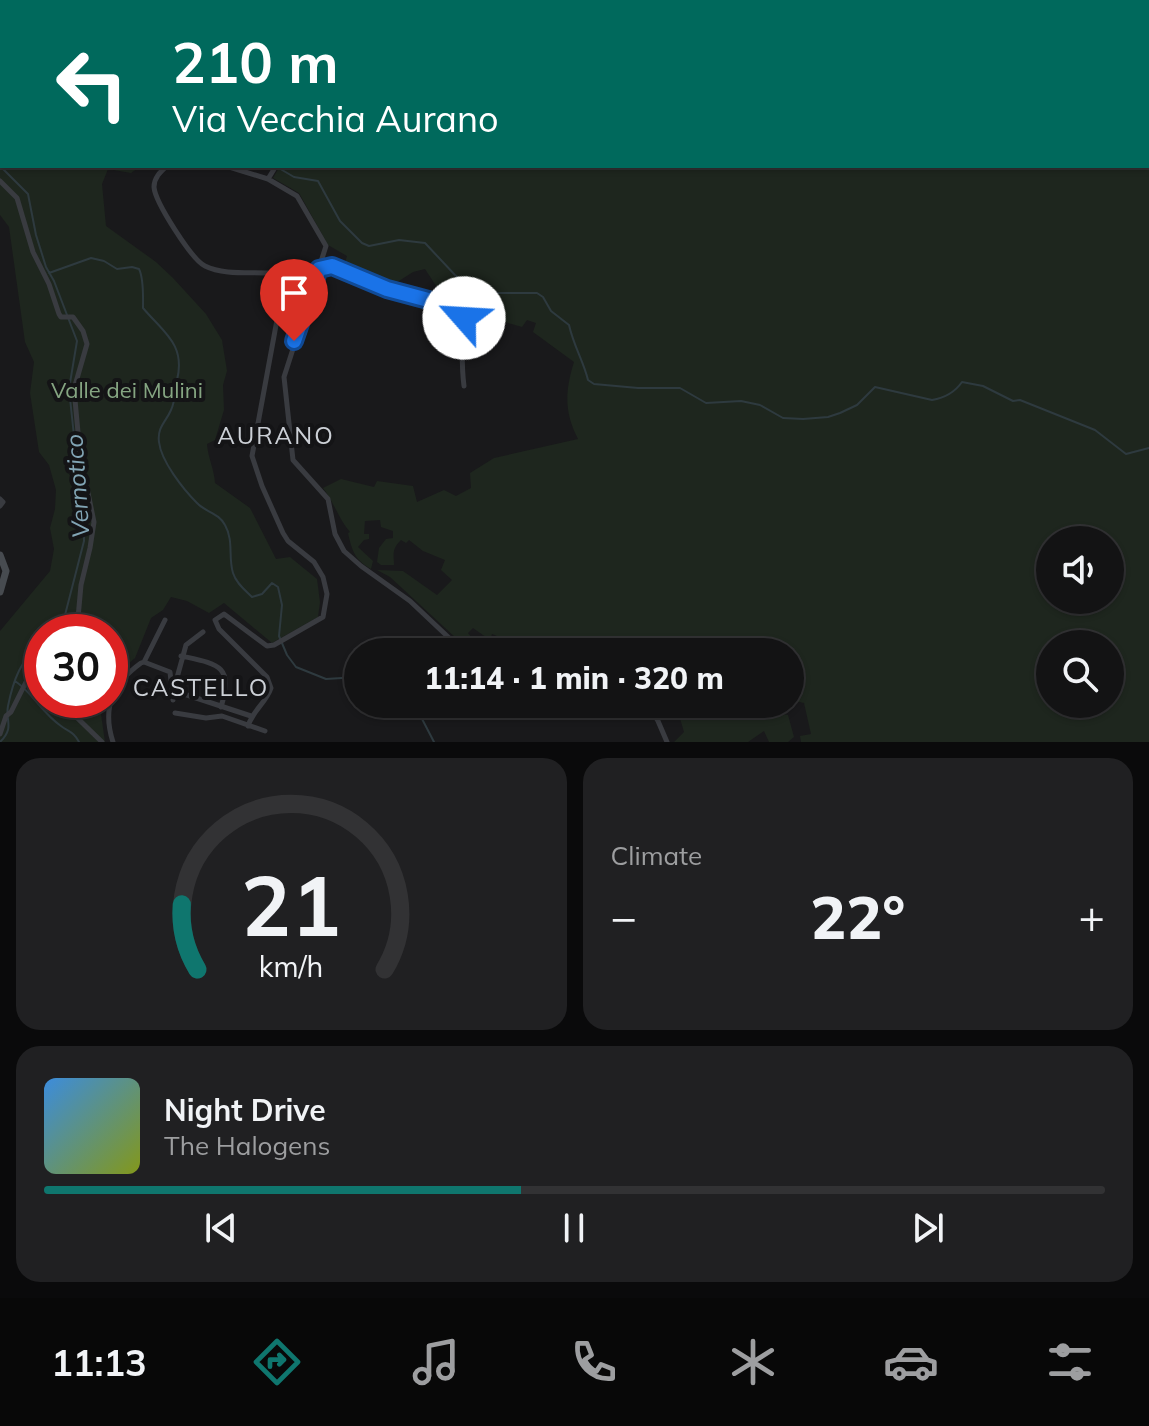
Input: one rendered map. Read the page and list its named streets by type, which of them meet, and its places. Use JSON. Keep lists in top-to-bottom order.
{
  "districts": ["AURANO", "CASTELLO"],
  "water": ["Vernotico"],
  "parks": ["Valle dei Mulini"],
  "page": {
    "turn": ["210 m", "Via Vecchia Aurano"],
    "limit": "30",
    "trip": "11:14 · 1 min · 320 m",
    "tile": "Climate",
    "heat": ["−", "22°", "+"],
    "song": ["Night Drive", "The Halogens"],
    "tabs": "11:13",
    "gauge": ["21", "km/h"]
  }
}
